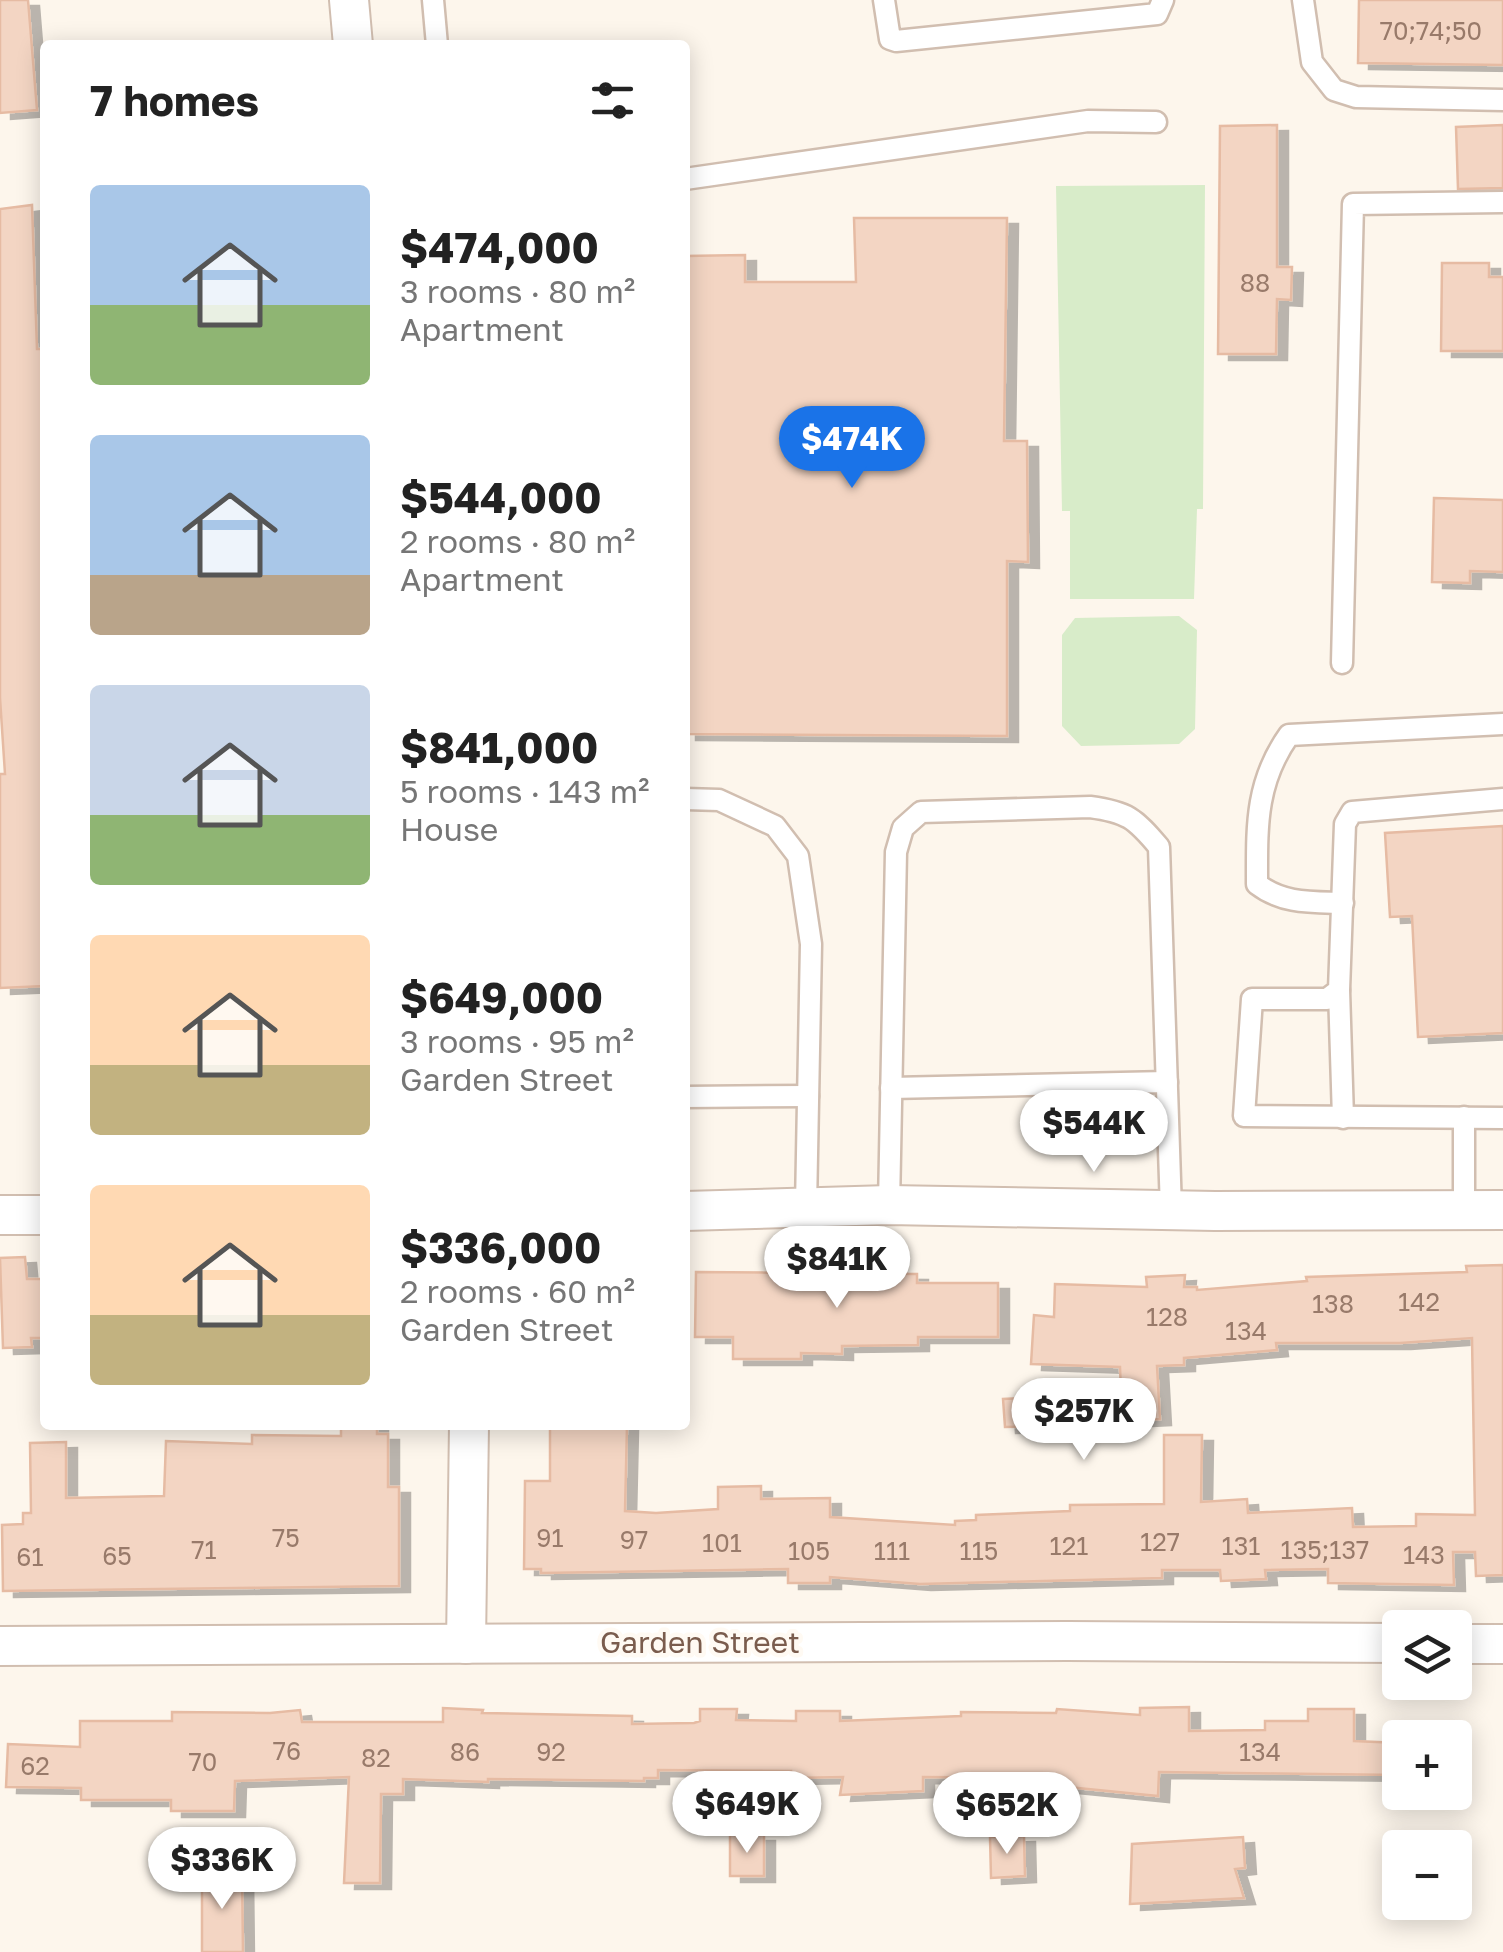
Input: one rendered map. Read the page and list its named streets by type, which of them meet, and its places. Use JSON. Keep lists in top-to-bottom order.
{
  "streets": {
    "street": ["Garden Street"]
  },
  "house_numbers": [
    "70;74;50",
    "88",
    "142",
    "138",
    "128",
    "134",
    "75",
    "91",
    "97",
    "127",
    "101",
    "121",
    "131",
    "71",
    "135;137",
    "105",
    "111",
    "115",
    "143",
    "65",
    "61",
    "76",
    "86",
    "92",
    "134",
    "82",
    "70",
    "62"
  ],
  "page": {
    "heading": "7 homes",
    "list": [
      {
        "name": "$474,000",
        "note": "3 rooms · 80 m² · Apartment"
      },
      {
        "name": "$544,000",
        "note": "2 rooms · 80 m² · Apartment"
      },
      {
        "name": "$841,000",
        "note": "5 rooms · 143 m² · House"
      },
      {
        "name": "$649,000",
        "note": "3 rooms · 95 m² · Garden Street"
      },
      {
        "name": "$336,000",
        "note": "2 rooms · 60 m² · Garden Street"
      }
    ],
    "price": [
      "$474K",
      "$544K",
      "$841K",
      "$257K",
      "$649K",
      "$652K",
      "$336K"
    ],
    "map_buttons": ["+", "−"]
  }
}
